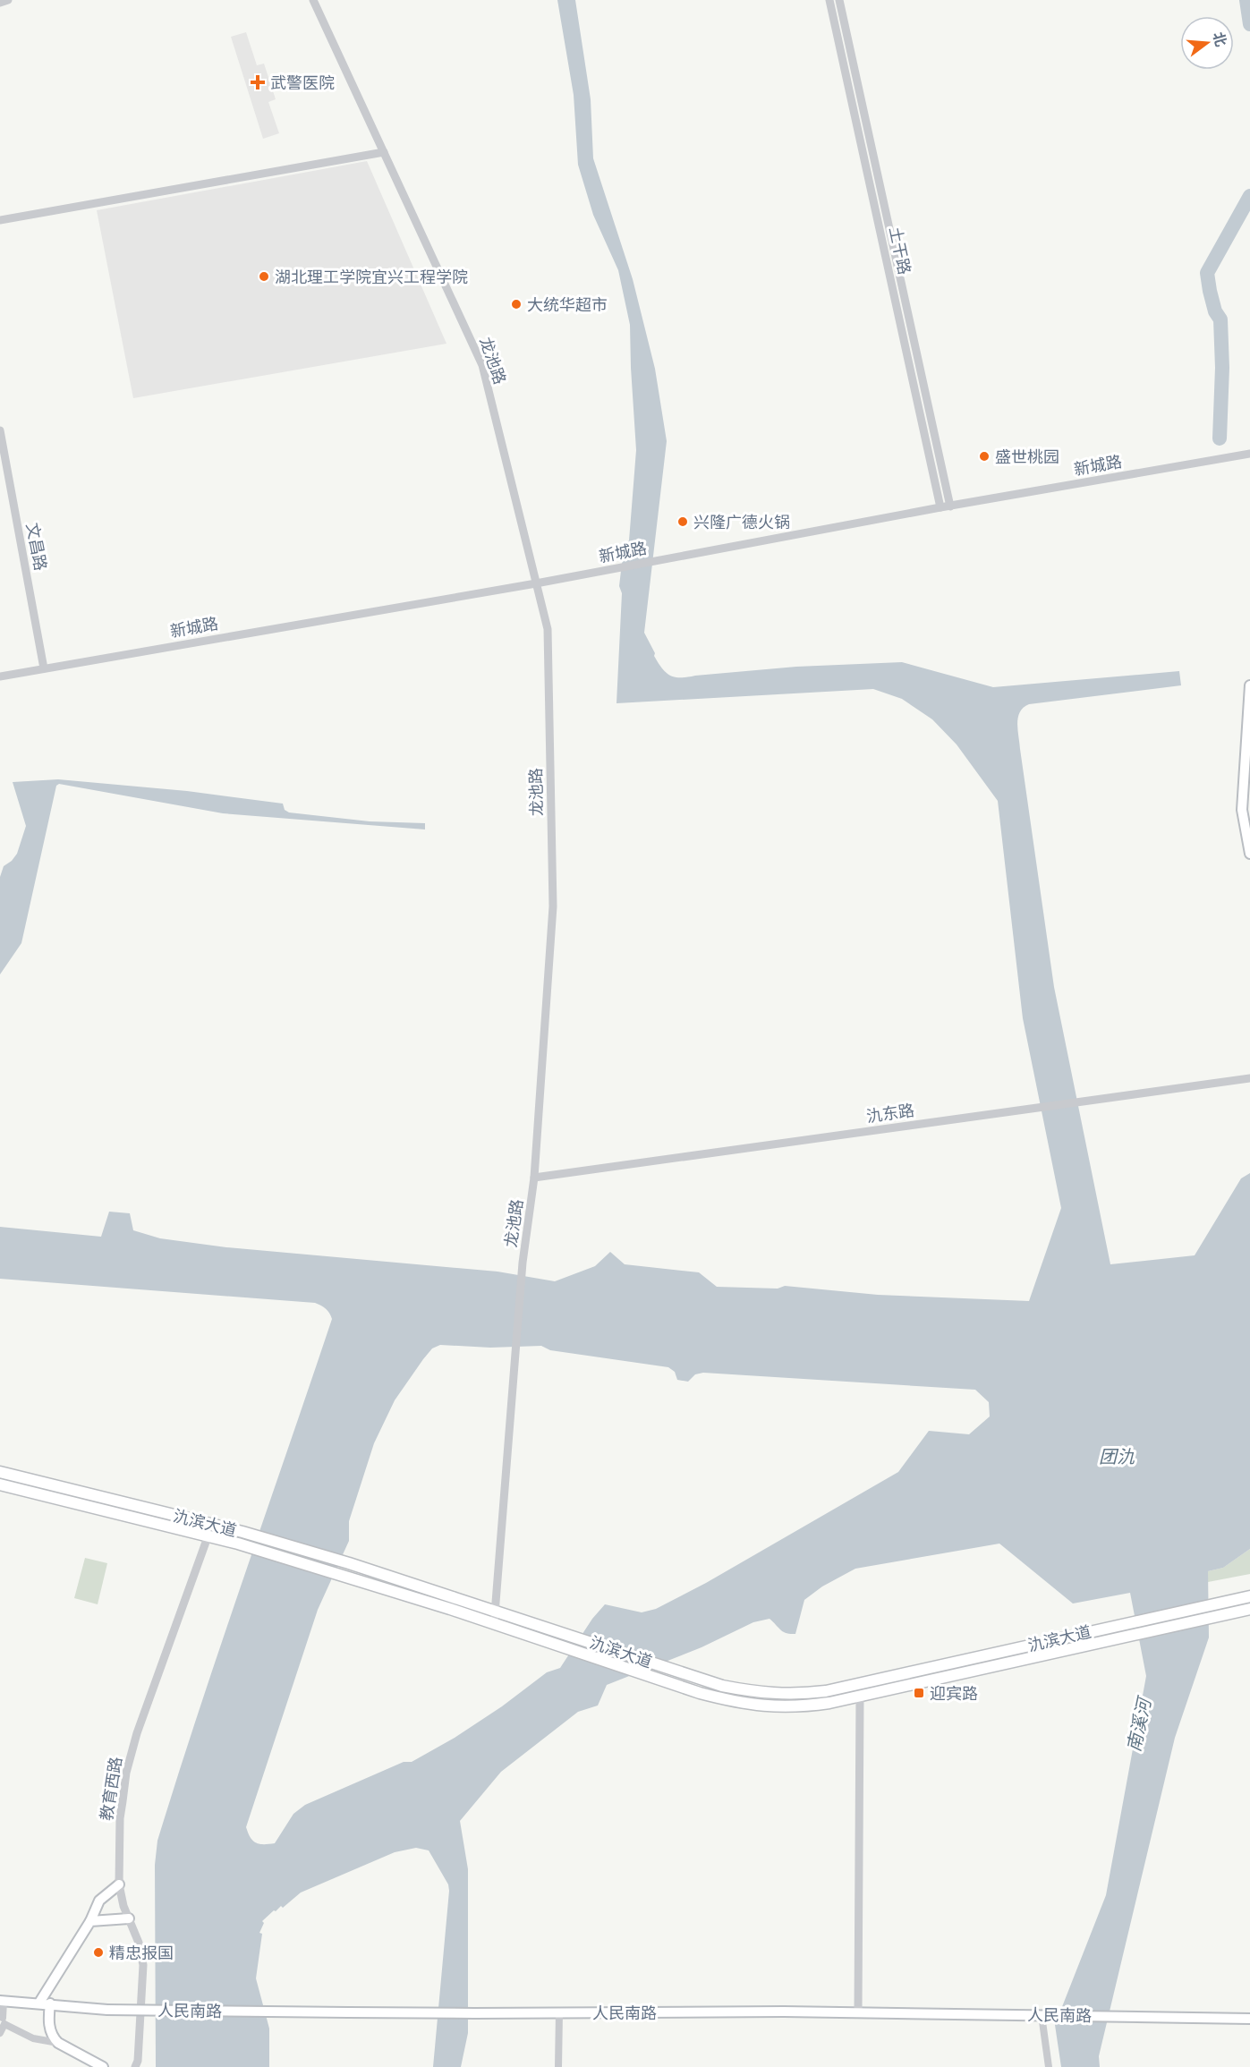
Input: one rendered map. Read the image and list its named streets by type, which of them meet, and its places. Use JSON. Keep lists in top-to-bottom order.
{
  "streets": {
    "main road": ["氿滨大道", "人民南路"],
    "street": [
      "土干路",
      "龙池路",
      "新城路",
      "文昌路",
      "氿东路",
      "教育西路"
    ]
  },
  "crossings": [
    ["土干路", "新城路"],
    ["龙池路", "新城路"],
    ["龙池路", "氿东路"],
    ["龙池路", "氿滨大道"],
    ["新城路", "文昌路"],
    ["氿滨大道", "教育西路"]
  ],
  "water": ["团氿", "南溪河"],
  "places": {
    "health": ["武警医院"],
    "other": [
      "湖北理工学院宜兴工程学院",
      "大统华超市",
      "盛世桃园",
      "兴隆广德火锅",
      "精忠报国"
    ],
    "transit": ["迎宾路"]
  },
  "north": "right"
}
